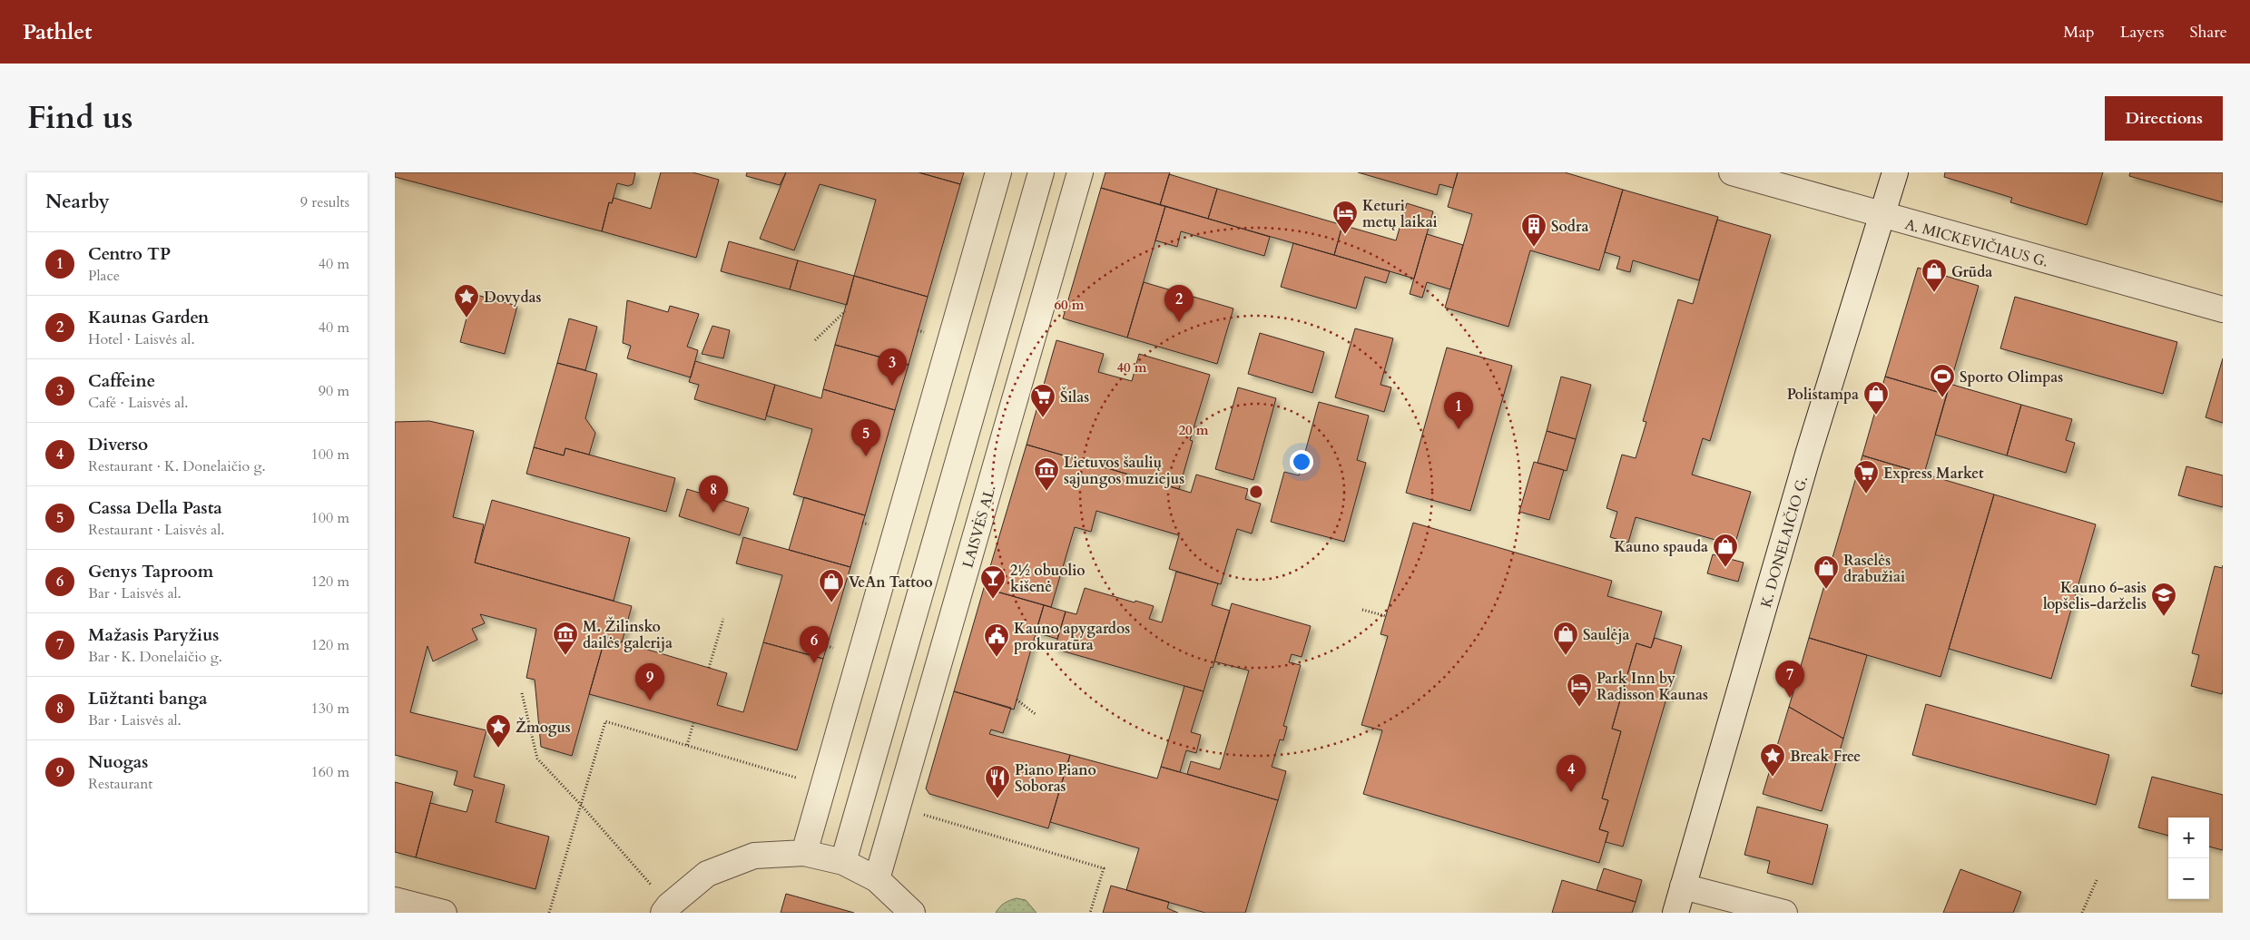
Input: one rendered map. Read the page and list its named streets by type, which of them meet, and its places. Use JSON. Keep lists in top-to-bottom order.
{
  "streets": {
    "street": ["A. MICKEVIČIAUS G.", "LAISVĖS AL.", "K. DONELAIČIO G."]
  },
  "crossings": [
    ["A. MICKEVIČIAUS G.", "K. DONELAIČIO G."]
  ],
  "places": {
    "hotel": ["Keturi metų laikai", "Park Inn by Radisson Kaunas"],
    "building": ["Sodra"],
    "shop": [
      "Grūda",
      "Polistampa",
      "Kauno spauda",
      "Raselės drabužiai",
      "VeAn Tattoo",
      "Saulėja"
    ],
    "place": ["Dovydas", "Žmogus", "Break Free"],
    "sports": ["Sporto Olimpas"],
    "supermarket": ["Šilas", "Express Market"],
    "museum": ["Lietuvos šaulių sąjungos muziejus", "M. Žilinsko dailės galerija"],
    "bar": ["2½ obuolio kišenė"],
    "school or university": ["Kauno 6-asis lopšelis-darželis"],
    "public building": ["Kauno apygardos prokuratūra"],
    "restaurant": ["Piano Piano Soboras"]
  },
  "page": {
    "header": "Pathlet",
    "nav": ["Map", "Layers", "Share"],
    "title": "Find us",
    "buttons": "Directions",
    "heading": ["Nearby", "9 results"],
    "list": [
      {
        "mark": "1",
        "name": "Centro TP",
        "note": "Place",
        "value": "40 m"
      },
      {
        "mark": "2",
        "name": "Kaunas Garden",
        "note": "Hotel · Laisvės al.",
        "value": "40 m"
      },
      {
        "mark": "3",
        "name": "Caffeine",
        "note": "Café · Laisvės al.",
        "value": "90 m"
      },
      {
        "mark": "4",
        "name": "Diverso",
        "note": "Restaurant · K. Donelaičio g.",
        "value": "100 m"
      },
      {
        "mark": "5",
        "name": "Cassa Della Pasta",
        "note": "Restaurant · Laisvės al.",
        "value": "100 m"
      },
      {
        "mark": "6",
        "name": "Genys Taproom",
        "note": "Bar · Laisvės al.",
        "value": "120 m"
      },
      {
        "mark": "7",
        "name": "Mažasis Paryžius",
        "note": "Bar · K. Donelaičio g.",
        "value": "120 m"
      },
      {
        "mark": "8",
        "name": "Lūžtanti banga",
        "note": "Bar · Laisvės al.",
        "value": "130 m"
      },
      {
        "mark": "9",
        "name": "Nuogas",
        "note": "Restaurant",
        "value": "160 m"
      }
    ],
    "pins": [
      "2",
      "3",
      "1",
      "5",
      "8",
      "6",
      "7",
      "9",
      "4"
    ],
    "map_buttons": ["+", "−"]
  },
  "rings": ["60 m", "40 m", "20 m"]
}
